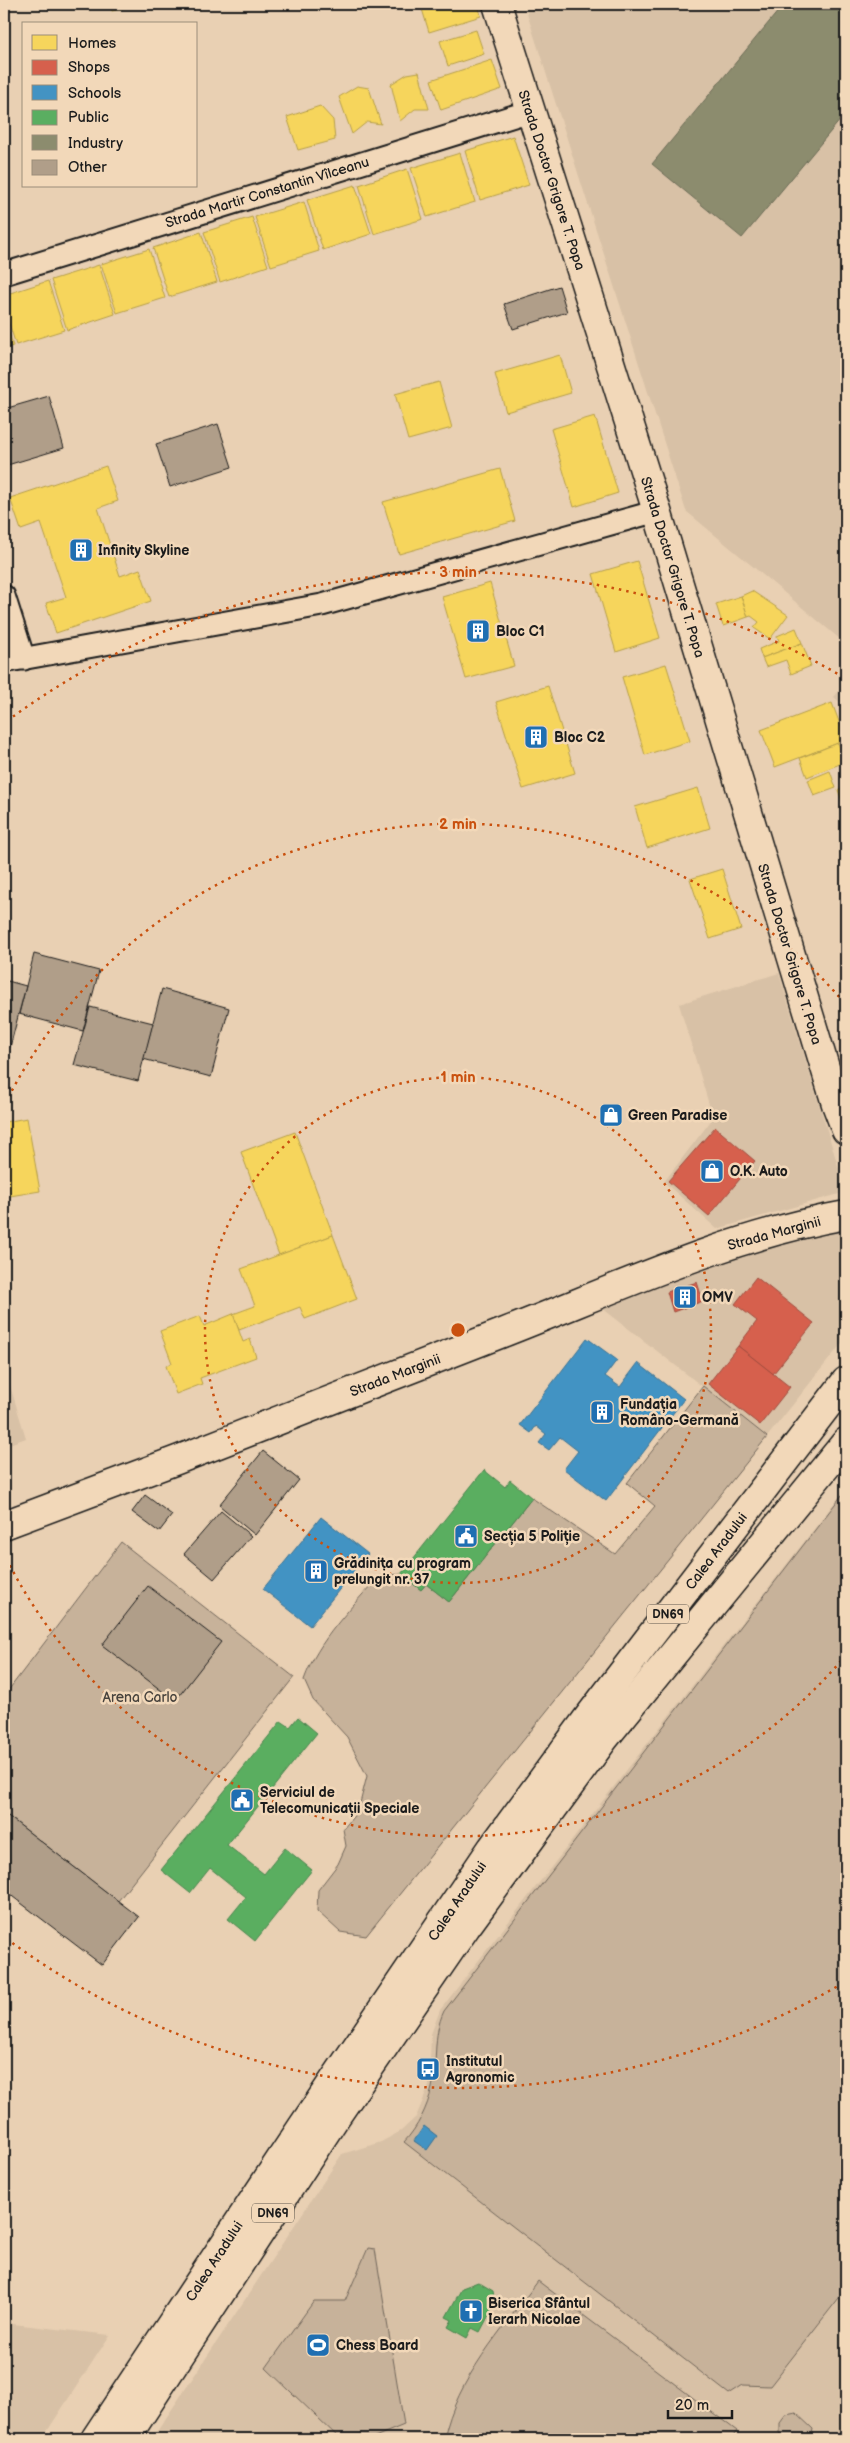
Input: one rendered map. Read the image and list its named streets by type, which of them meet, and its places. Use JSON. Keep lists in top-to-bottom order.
{
  "streets": {
    "main road": [
      "Strada Doctor Grigore T. Popa",
      "Strada Marginii",
      "Calea Aradului",
      "DN69"
    ],
    "street": ["Strada Martir Constantin Vîlceanu"]
  },
  "crossings": [
    ["Strada Doctor Grigore T. Popa", "Strada Martir Constantin Vîlceanu"]
  ],
  "parks": ["Arena Carlo"],
  "places": {
    "building": [
      "Infinity Skyline",
      "Bloc C1",
      "Bloc C2",
      "OMV",
      "Fundația Româno-Germană",
      "Grădinița cu program prelungit nr. 37"
    ],
    "shop": ["Green Paradise", "O.K. Auto"],
    "public building": ["Secția 5 Poliție", "Serviciul de Telecomunicații Speciale"],
    "bus stop": ["Institutul Agronomic"],
    "church": ["Biserica Sfântul Ierarh Nicolae"],
    "sports": ["Chess Board"]
  },
  "legend": [
    "Homes",
    "Shops",
    "Schools",
    "Public",
    "Industry",
    "Other"
  ],
  "scale_bar": "20 m",
  "rings": ["3 min", "2 min", "1 min"]
}
